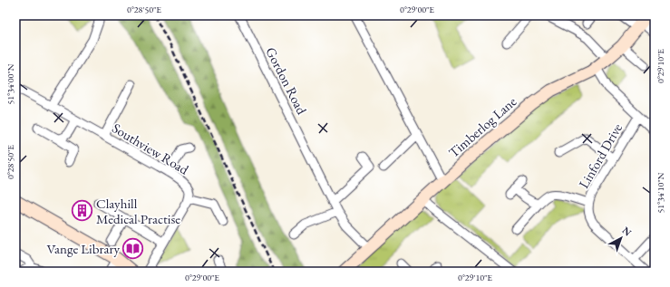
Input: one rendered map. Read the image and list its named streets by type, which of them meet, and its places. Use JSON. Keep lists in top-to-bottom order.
{
  "streets": {
    "main road": ["Timberlog Lane"],
    "street": ["Gordon Road", "Southview Road", "Linford Drive"]
  },
  "crossings": [
    ["Gordon Road", "Timberlog Lane"]
  ],
  "places": {
    "building": ["Clayhill Medical Practise"],
    "library": ["Vange Library"]
  },
  "north": "top right",
  "coordinates": [
    "0°28'50\"E",
    "0°29'00\"E",
    "0°29'10\"E",
    "51°34'00\"N",
    "51°34'10\"N"
  ]
}
